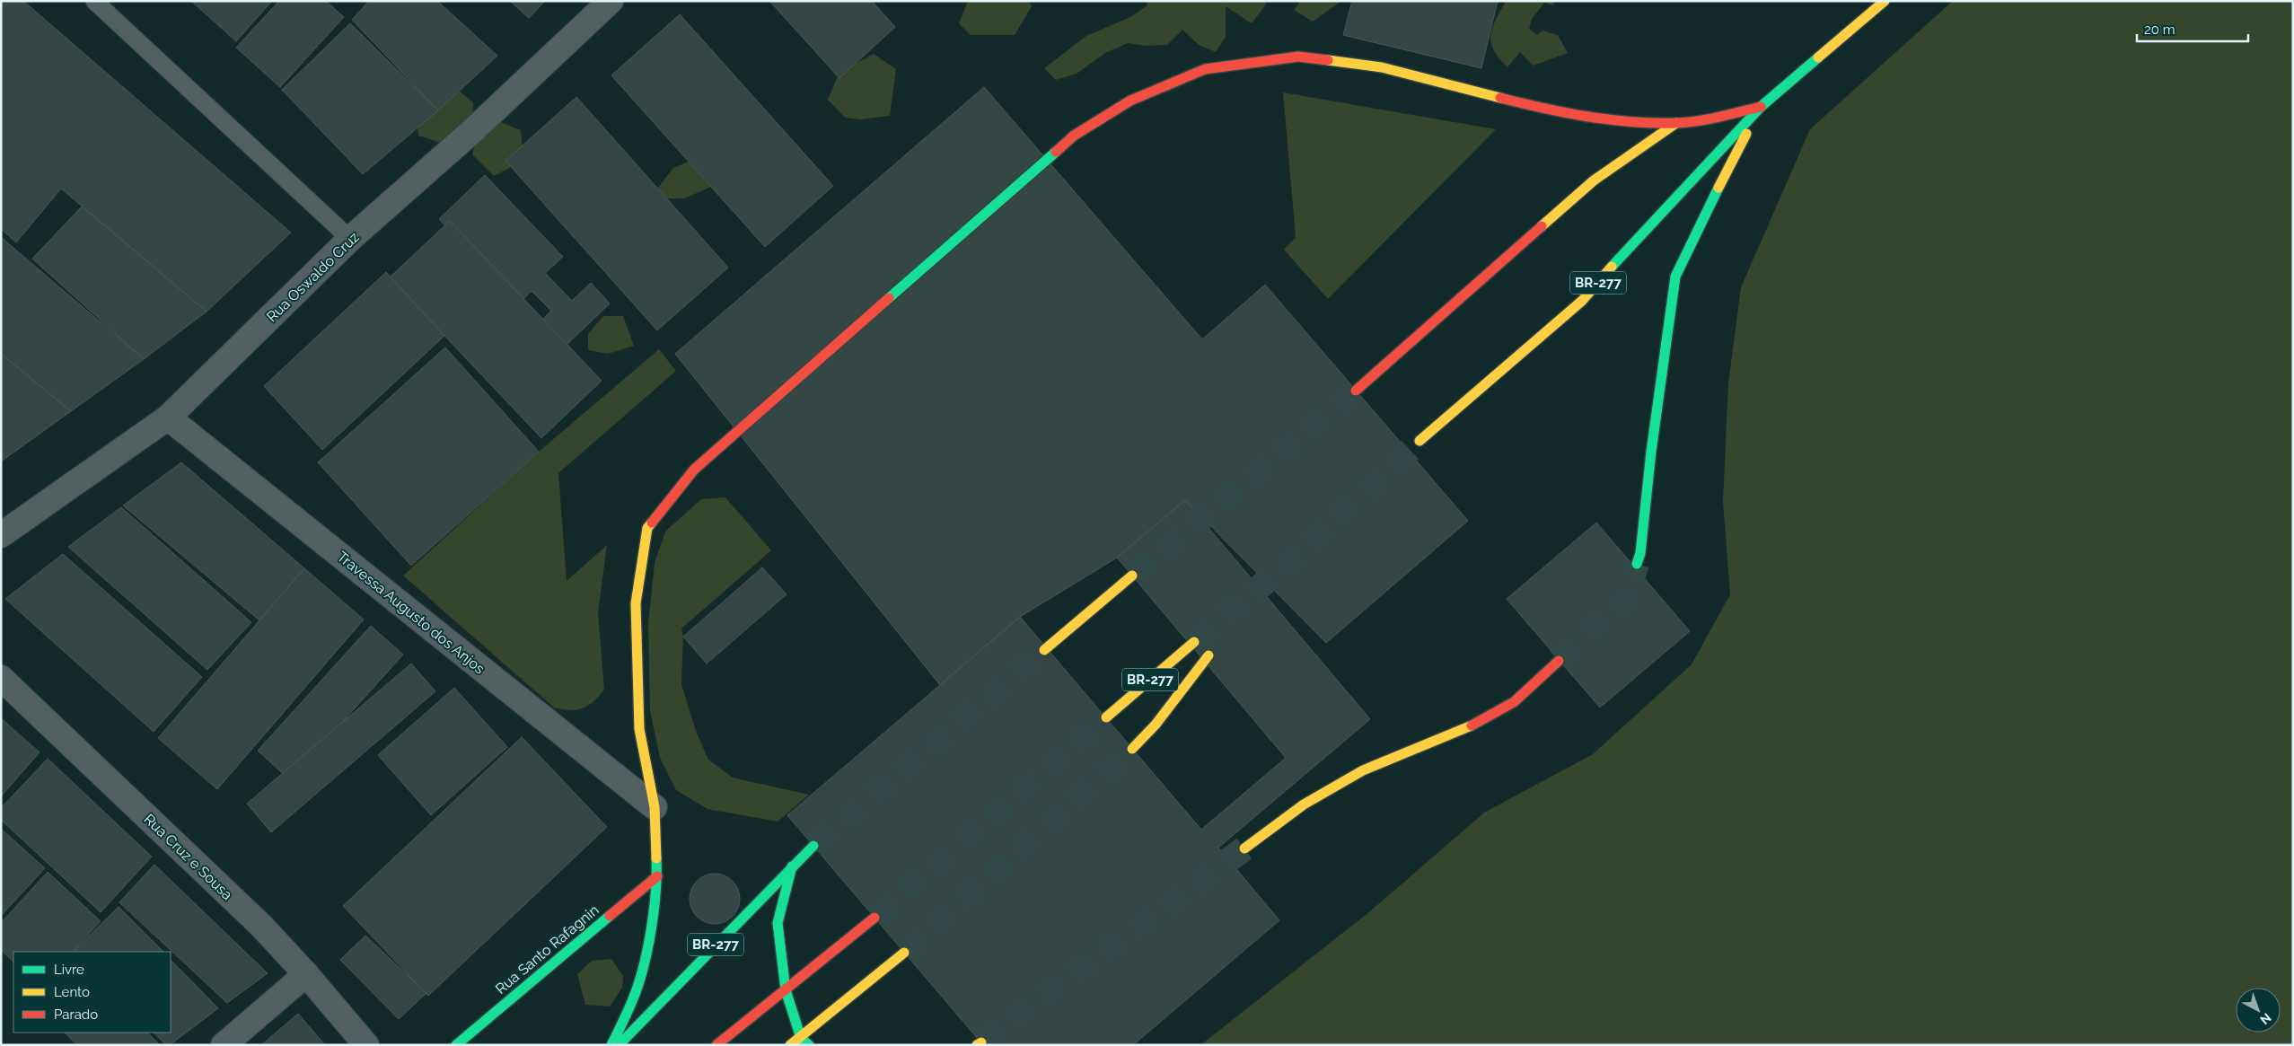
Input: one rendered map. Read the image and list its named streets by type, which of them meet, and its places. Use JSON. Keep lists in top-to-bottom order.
{
  "streets": {
    "main road": ["BR-277", "Rua Santo Rafagnin"],
    "street": ["Rua Oswaldo Cruz", "Travessa Augusto dos Anjos", "Rua Cruz e Sousa"]
  },
  "crossings": [
    ["Rua Oswaldo Cruz", "Travessa Augusto dos Anjos"]
  ],
  "legend": ["Livre", "Lento", "Parado"],
  "scale_bar": "20 m",
  "north": "bottom right"
}
